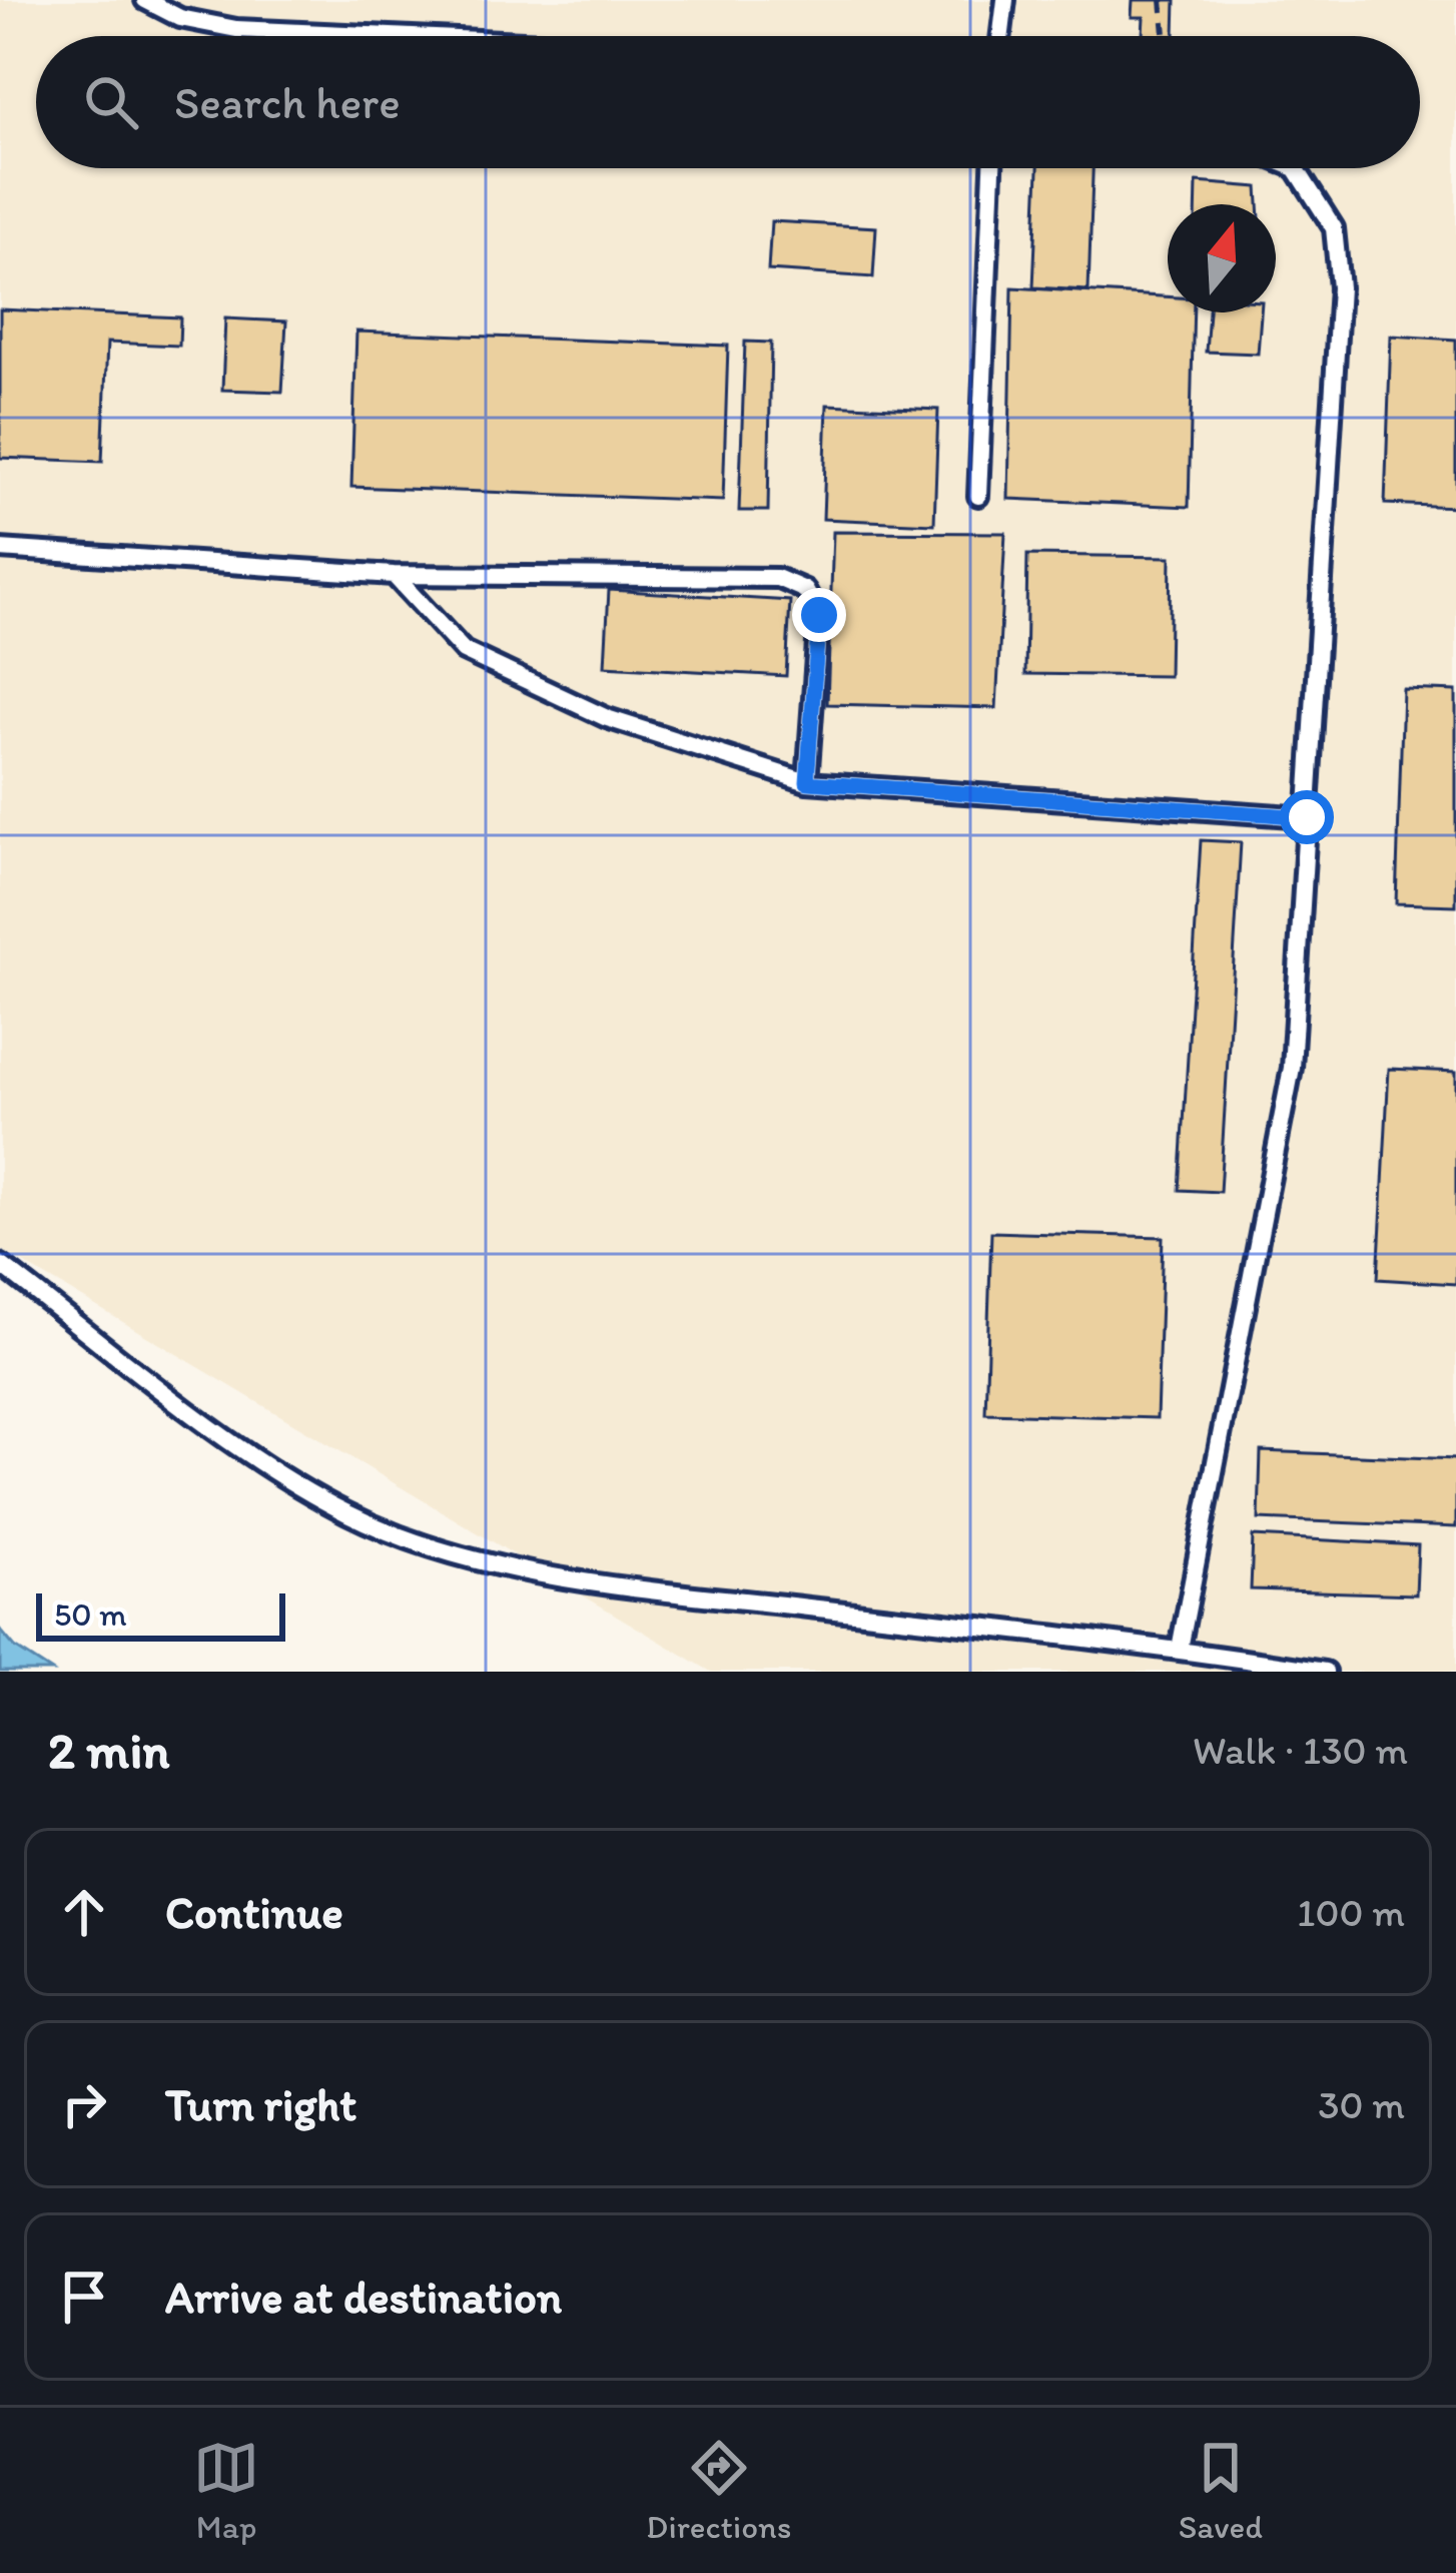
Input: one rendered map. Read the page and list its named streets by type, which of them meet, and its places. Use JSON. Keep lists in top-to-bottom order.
{
  "scale_bar": "50 m",
  "north": "top",
  "page": {
    "search": "Search here",
    "scale": "50 m",
    "heading": ["2 min", "Walk · 130 m"],
    "list": [
      ["Continue", "100 m"],
      ["Turn right", "30 m"],
      "Arrive at destination"
    ],
    "nav": ["Map", "Directions", "Saved"]
  }
}
